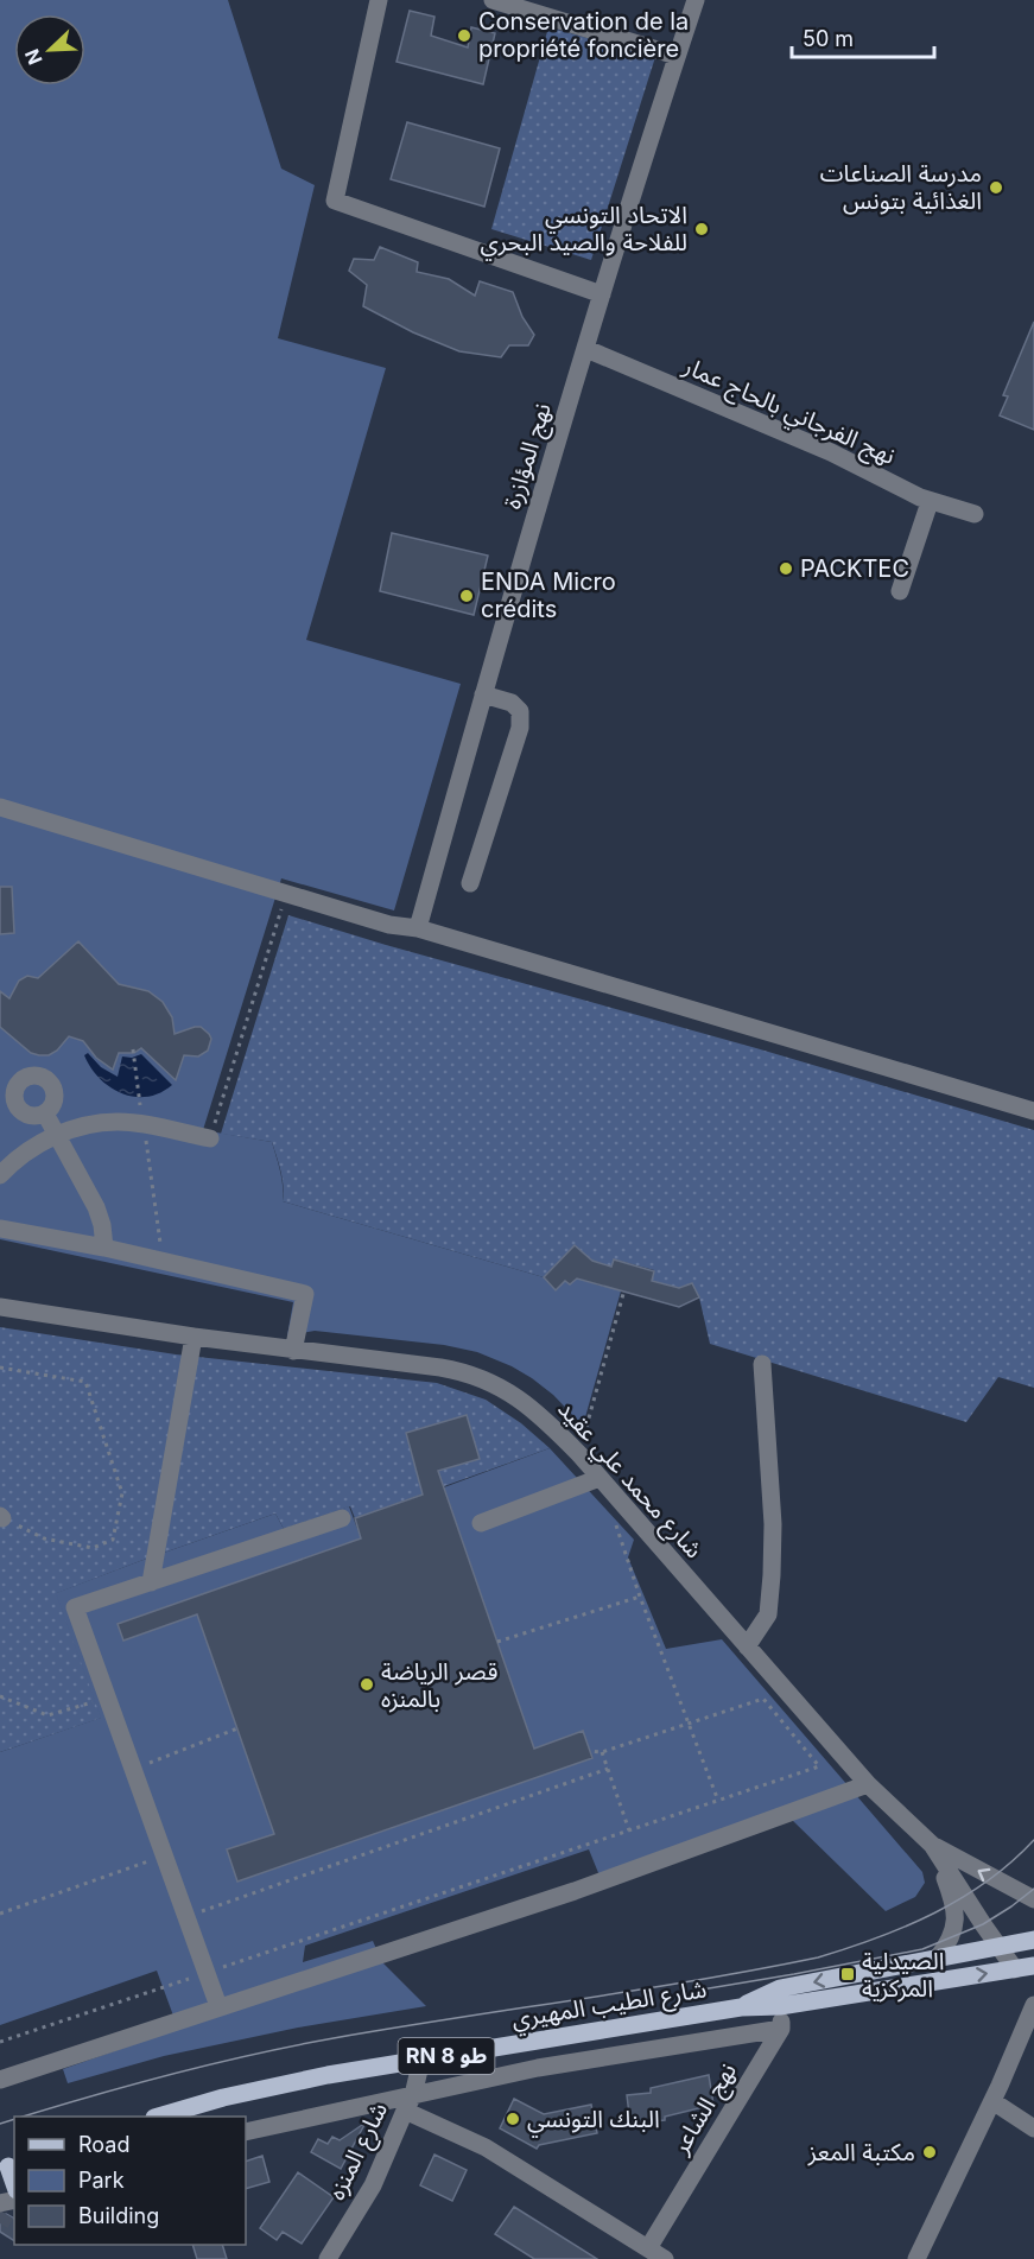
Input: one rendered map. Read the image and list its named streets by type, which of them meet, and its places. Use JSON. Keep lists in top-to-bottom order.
{
  "streets": {
    "main road": ["شارع الطيب المهيري", "RN 8 طو"],
    "street": [
      "نهج الفرجاني بالحاج عمار",
      "نهج المؤازرة",
      "شارع محمد علي عقيد",
      "نهج الشاعر",
      "شارع المنزه"
    ]
  },
  "crossings": [
    ["نهج الفرجاني بالحاج عمار", "نهج المؤازرة"],
    ["شارع محمد علي عقيد", "شارع الطيب المهيري"],
    ["شارع الطيب المهيري", "شارع المنزه"]
  ],
  "places": {
    "other": [
      "Conservation de la propriété foncière",
      "مدرسة الصناعات الغذائية بتونس",
      "الاتحاد التونسي للفلاحة والصيد البحري",
      "PACKTEC",
      "ENDA Micro crédits",
      "قصر الرياضة بالمنزه",
      "البنك التونسي",
      "مكتبة المعز"
    ],
    "transit": ["الصيدلية المركزية"]
  },
  "legend": ["Road", "Park", "Building"],
  "scale_bar": "50 m",
  "north": "bottom left"
}
